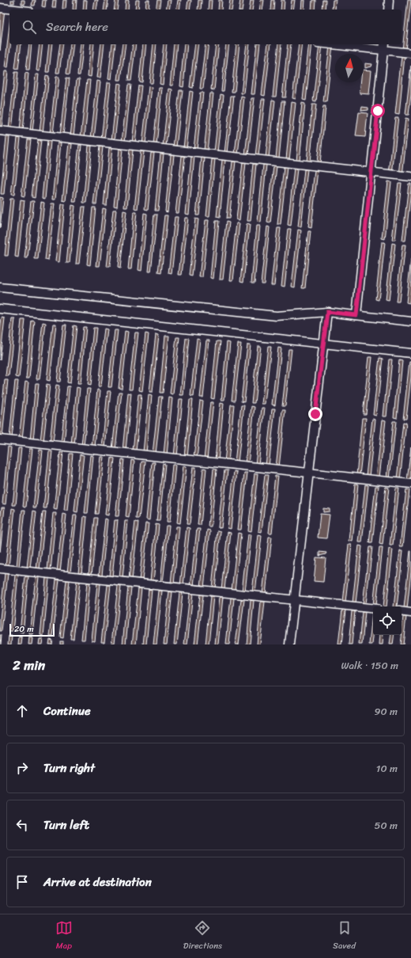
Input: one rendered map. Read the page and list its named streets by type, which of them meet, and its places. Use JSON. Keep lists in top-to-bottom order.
{
  "scale_bar": "20 m",
  "north": "top",
  "page": {
    "search": "Search here",
    "scale": "20 m",
    "heading": ["2 min", "Walk · 150 m"],
    "list": [
      ["Continue", "90 m"],
      ["Turn right", "10 m"],
      ["Turn left", "50 m"],
      "Arrive at destination"
    ],
    "nav": ["Map", "Directions", "Saved"]
  }
}
